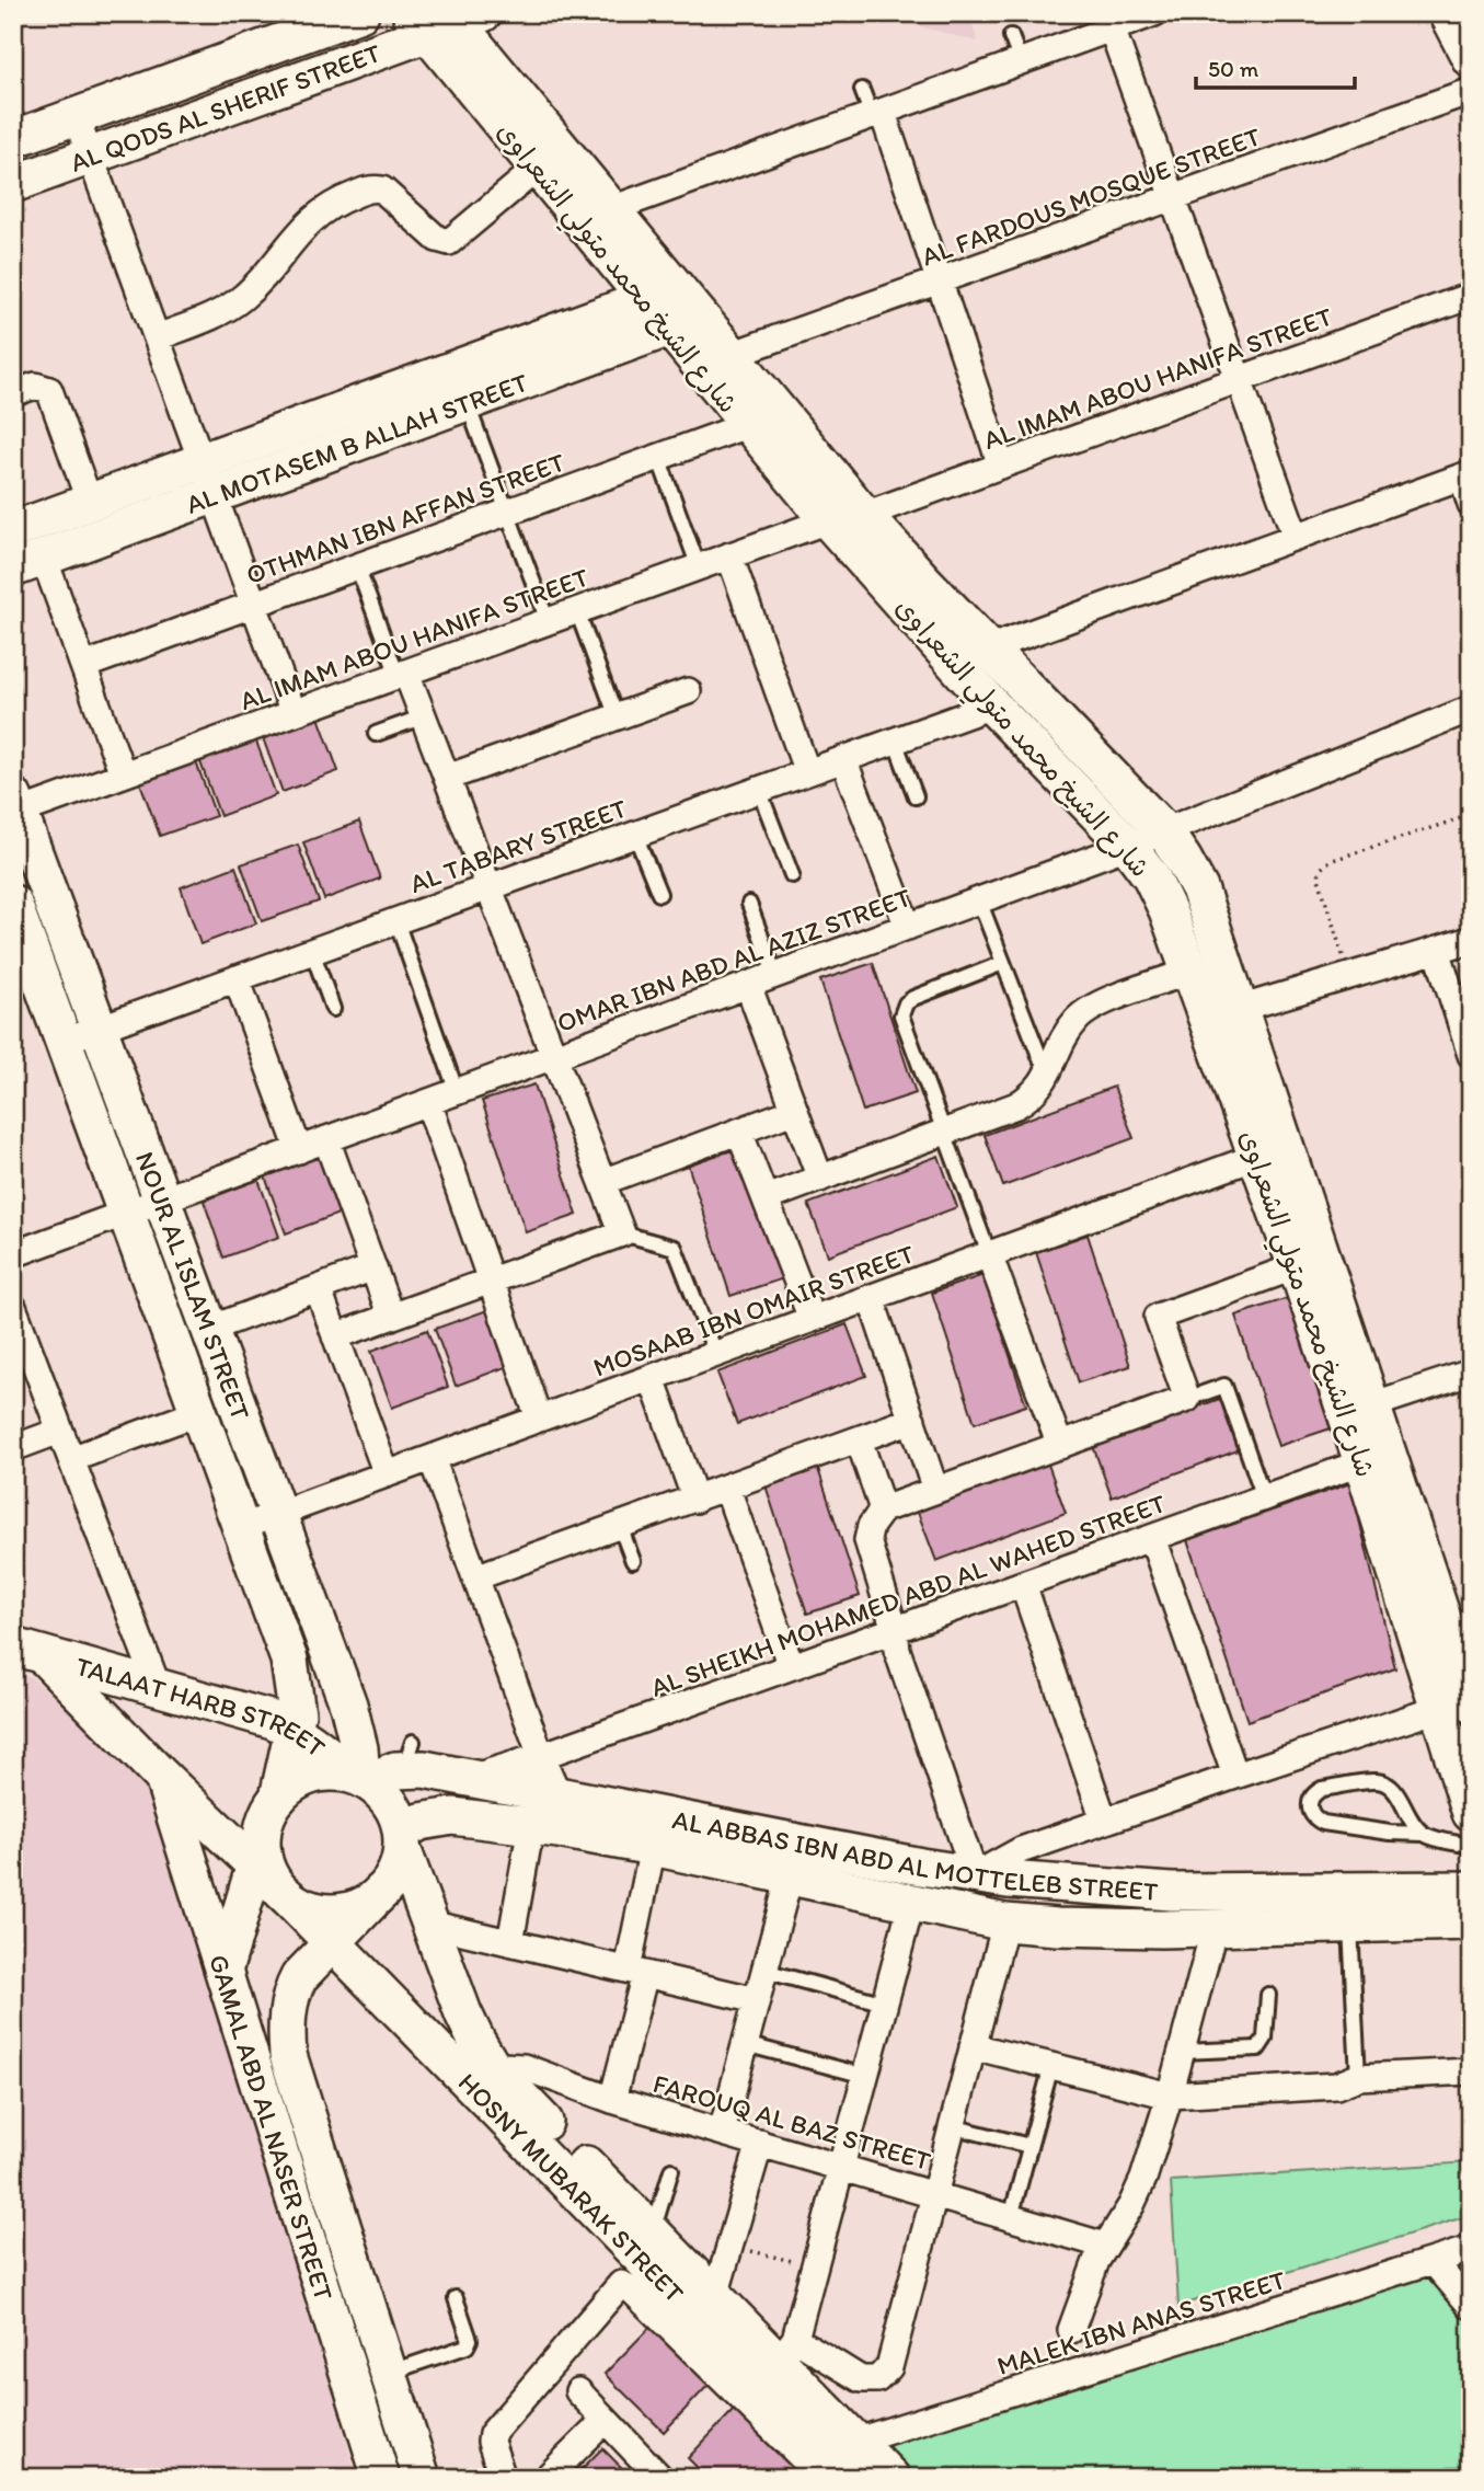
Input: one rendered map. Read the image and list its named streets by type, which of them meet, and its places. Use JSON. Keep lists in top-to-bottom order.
{
  "streets": {
    "street": [
      "AL QODS AL SHERIF STREET",
      "AL FARDOUS MOSQUE STREET",
      "شارع الشيخ محمد متولي الشعراوى",
      "AL IMAM ABOU HANIFA STREET",
      "AL MOTASEM B ALLAH STREET",
      "OTHMAN IBN AFFAN STREET",
      "AL TABARY STREET",
      "OMAR IBN ABD AL AZIZ STREET",
      "NOUR AL ISLAM STREET",
      "MOSAAB IBN OMAIR STREET",
      "AL SHEIKH MOHAMED ABD AL WAHED STREET",
      "TALAAT HARB STREET",
      "AL ABBAS IBN ABD AL MOTTELEB STREET",
      "FAROUQ AL BAZ STREET",
      "GAMAL ABD AL NASER STREET",
      "HOSNY MUBARAK STREET",
      "MALEK IBN ANAS STREET"
    ]
  },
  "crossings": [
    ["AL QODS AL SHERIF STREET", "شارع الشيخ محمد متولي الشعراوى"],
    ["AL FARDOUS MOSQUE STREET", "شارع الشيخ محمد متولي الشعراوى"],
    ["شارع الشيخ محمد متولي الشعراوى", "AL IMAM ABOU HANIFA STREET"],
    ["شارع الشيخ محمد متولي الشعراوى", "AL MOTASEM B ALLAH STREET"],
    ["شارع الشيخ محمد متولي الشعراوى", "OTHMAN IBN AFFAN STREET"],
    ["شارع الشيخ محمد متولي الشعراوى", "AL TABARY STREET"],
    ["شارع الشيخ محمد متولي الشعراوى", "OMAR IBN ABD AL AZIZ STREET"],
    ["شارع الشيخ محمد متولي الشعراوى", "MOSAAB IBN OMAIR STREET"],
    ["شارع الشيخ محمد متولي الشعراوى", "AL SHEIKH MOHAMED ABD AL WAHED STREET"],
    ["AL IMAM ABOU HANIFA STREET", "NOUR AL ISLAM STREET"],
    ["AL TABARY STREET", "NOUR AL ISLAM STREET"],
    ["OMAR IBN ABD AL AZIZ STREET", "NOUR AL ISLAM STREET"],
    ["NOUR AL ISLAM STREET", "MOSAAB IBN OMAIR STREET"],
    ["NOUR AL ISLAM STREET", "TALAAT HARB STREET"],
    ["NOUR AL ISLAM STREET", "AL ABBAS IBN ABD AL MOTTELEB STREET"],
    ["NOUR AL ISLAM STREET", "GAMAL ABD AL NASER STREET"],
    ["NOUR AL ISLAM STREET", "HOSNY MUBARAK STREET"],
    ["AL SHEIKH MOHAMED ABD AL WAHED STREET", "AL ABBAS IBN ABD AL MOTTELEB STREET"],
    ["TALAAT HARB STREET", "AL ABBAS IBN ABD AL MOTTELEB STREET"],
    ["TALAAT HARB STREET", "GAMAL ABD AL NASER STREET"],
    ["TALAAT HARB STREET", "HOSNY MUBARAK STREET"],
    ["AL ABBAS IBN ABD AL MOTTELEB STREET", "GAMAL ABD AL NASER STREET"],
    ["AL ABBAS IBN ABD AL MOTTELEB STREET", "HOSNY MUBARAK STREET"],
    ["FAROUQ AL BAZ STREET", "HOSNY MUBARAK STREET"],
    ["GAMAL ABD AL NASER STREET", "HOSNY MUBARAK STREET"],
    ["HOSNY MUBARAK STREET", "MALEK IBN ANAS STREET"]
  ],
  "scale_bar": "50 m"
}
